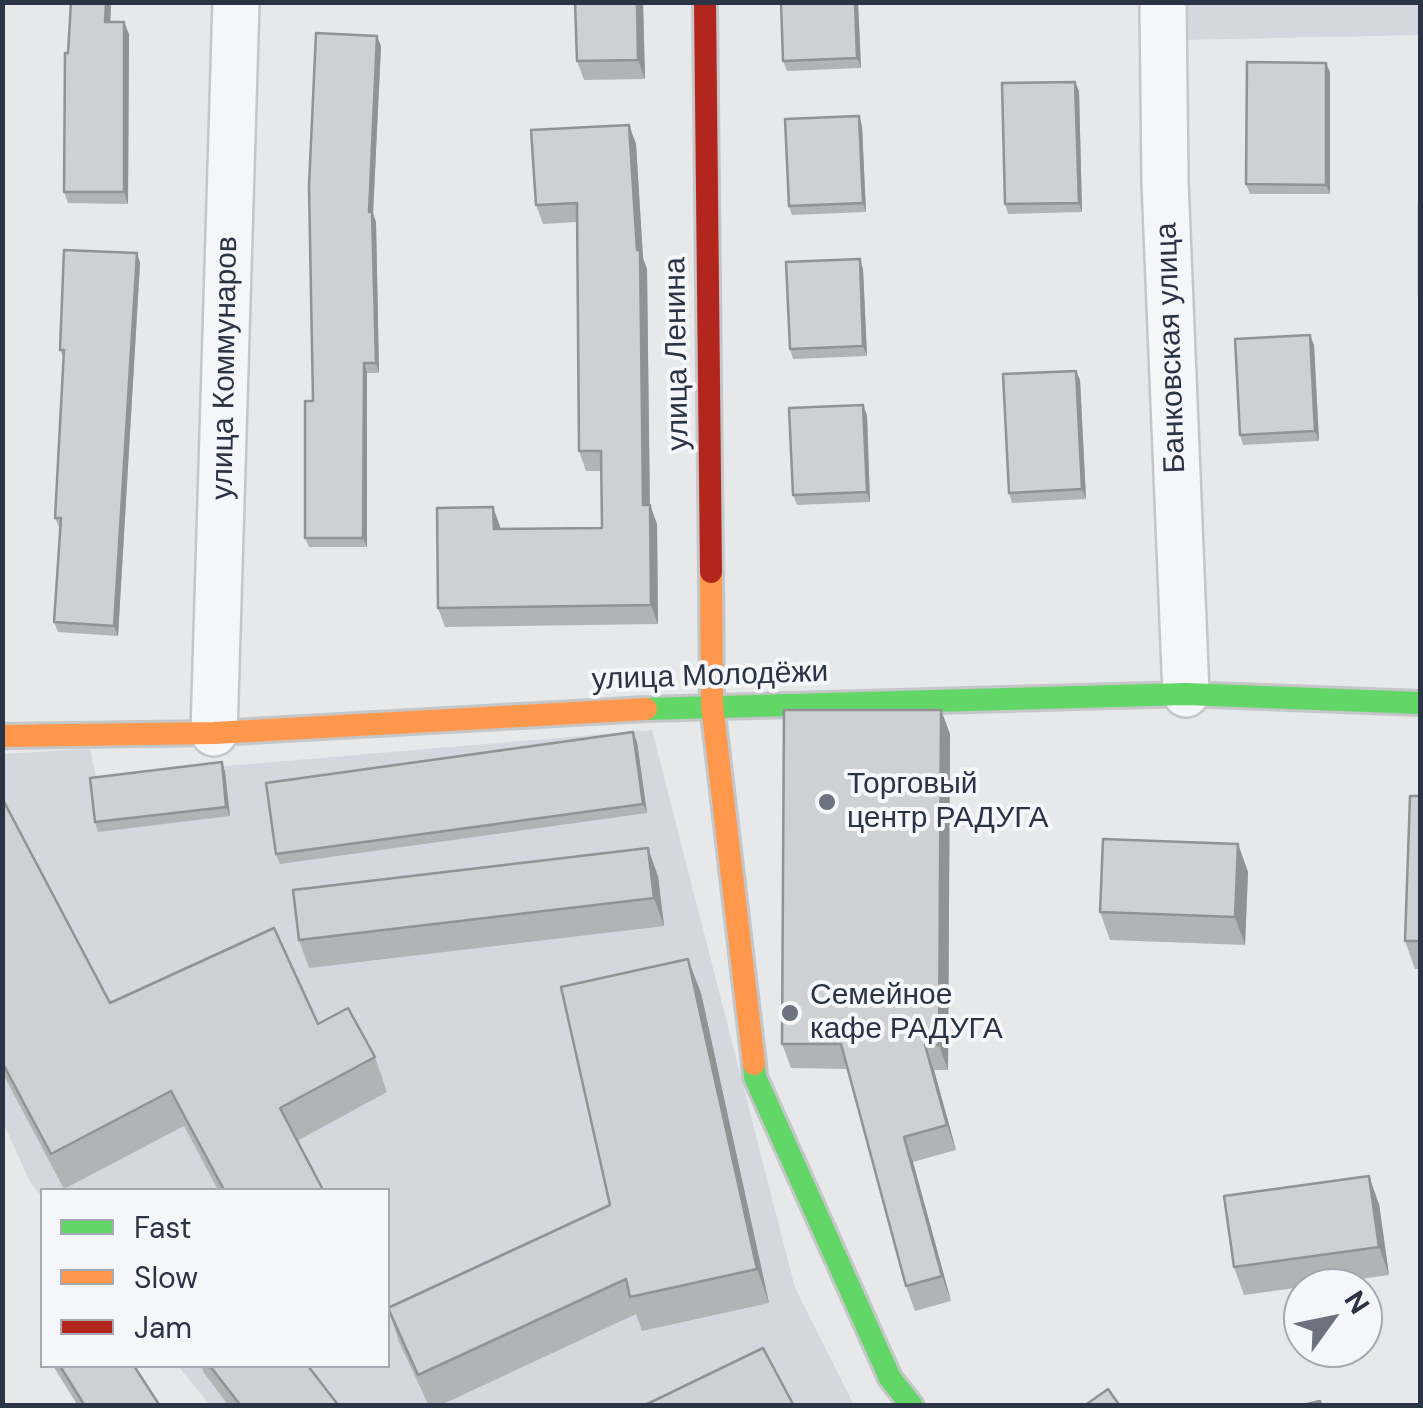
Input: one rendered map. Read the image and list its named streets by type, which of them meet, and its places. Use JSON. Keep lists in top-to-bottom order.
{
  "streets": {
    "street": [
      "Банковская улица",
      "улица Ленина",
      "улица Коммунаров",
      "улица Молодёжи"
    ]
  },
  "crossings": [
    ["Банковская улица", "улица Молодёжи"],
    ["улица Ленина", "улица Молодёжи"],
    ["улица Коммунаров", "улица Молодёжи"]
  ],
  "places": ["Торговый центр РАДУГА", "Семейное кафе РАДУГА"],
  "legend": ["Fast", "Slow", "Jam"],
  "north": "top right"
}
